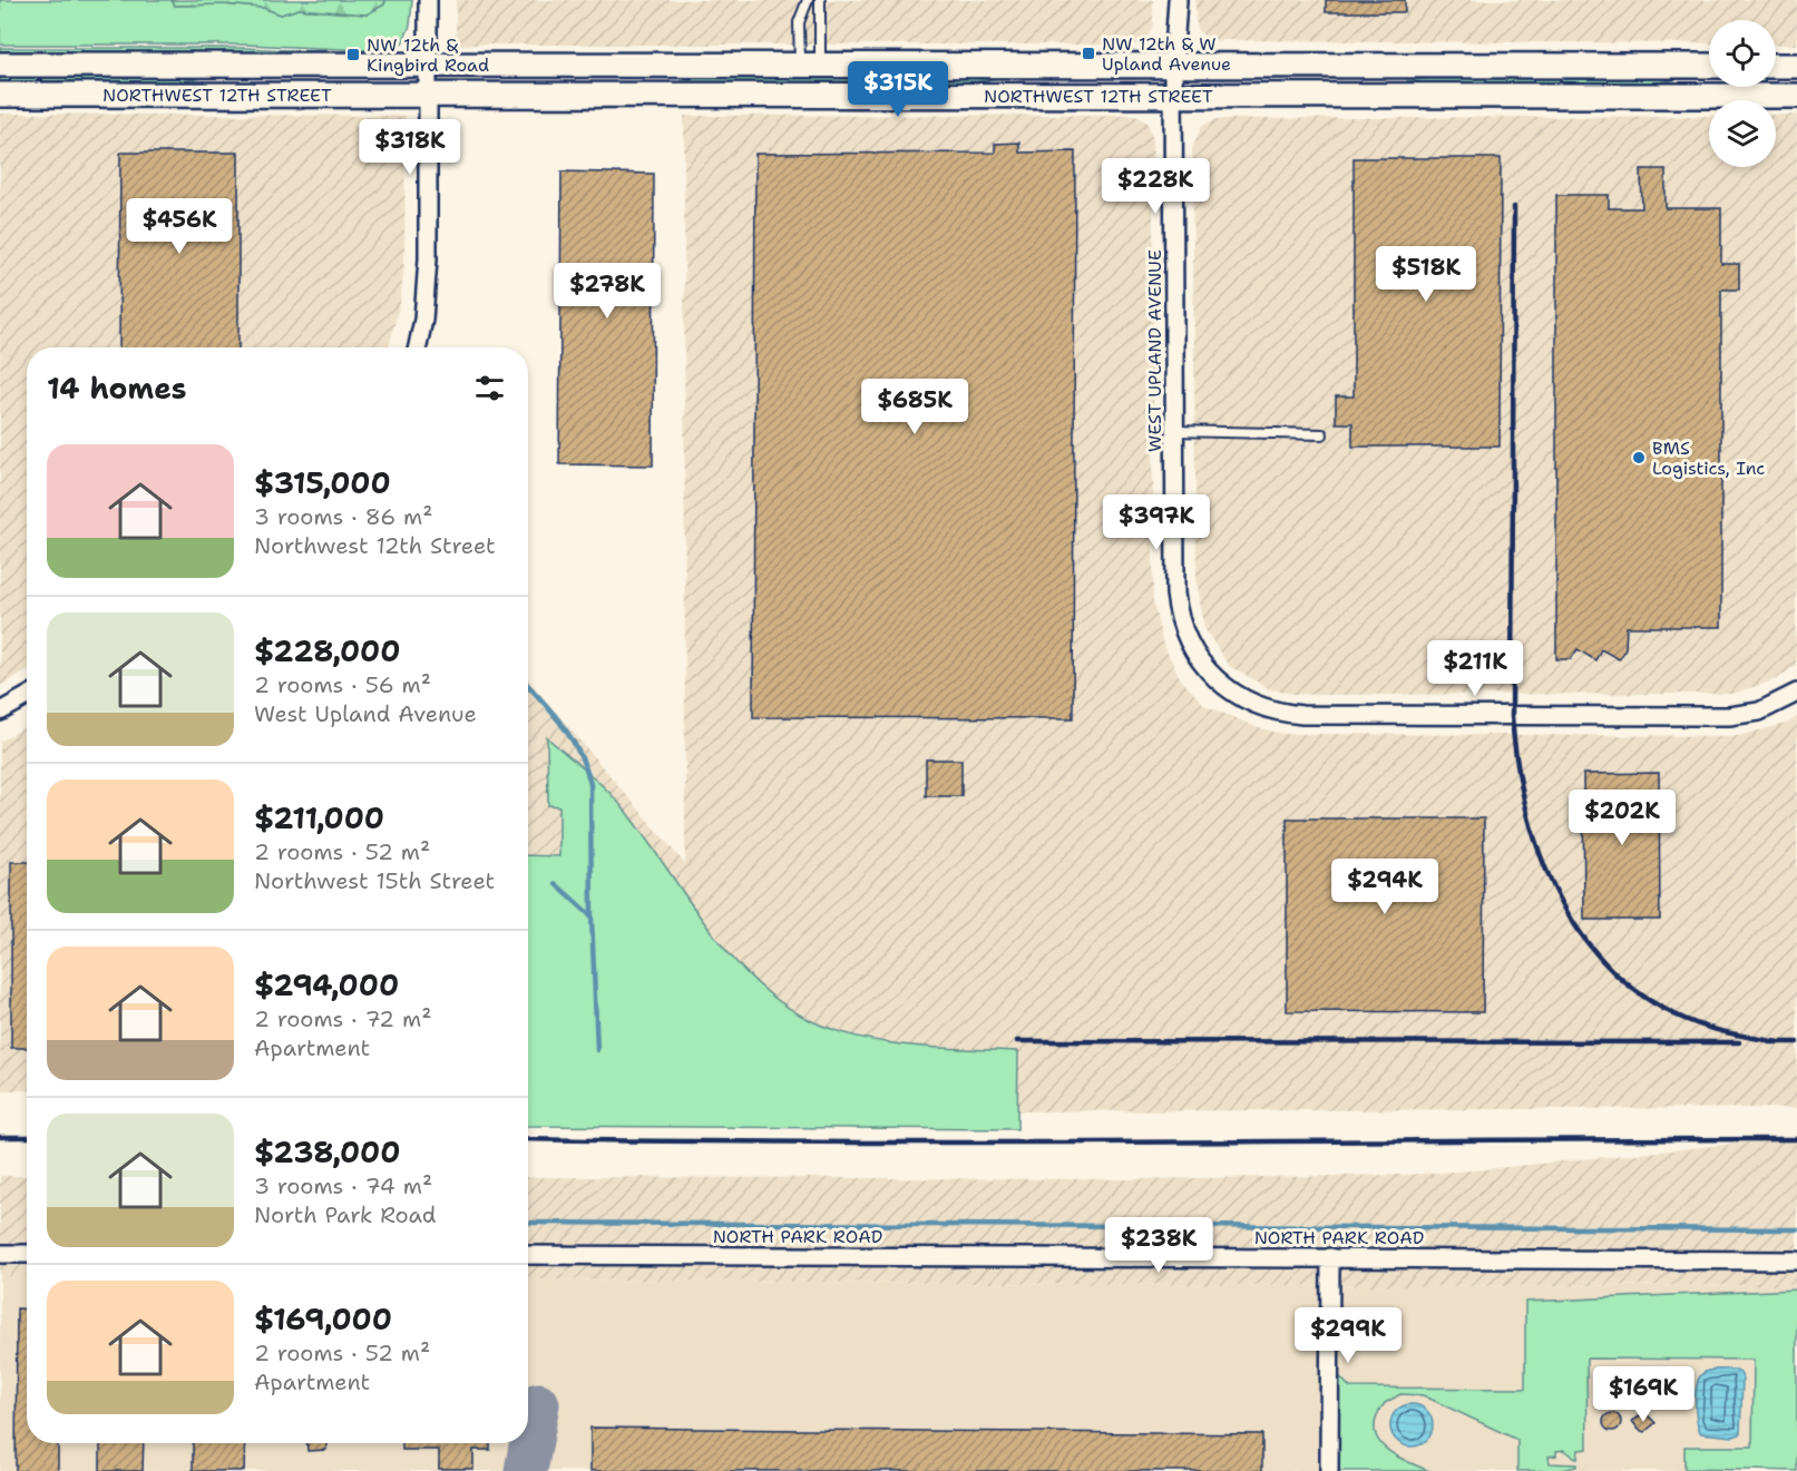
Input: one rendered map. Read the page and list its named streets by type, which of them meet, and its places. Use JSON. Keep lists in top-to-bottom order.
{
  "streets": {
    "main road": ["NORTHWEST 12TH STREET"],
    "street": ["WEST UPLAND AVENUE", "NORTH PARK ROAD"]
  },
  "crossings": [
    ["NORTHWEST 12TH STREET", "WEST UPLAND AVENUE"]
  ],
  "places": {
    "transit": ["NW 12th & W Upland Avenue", "NW 12th & Kingbird Road"],
    "other": ["BMS Logistics, Inc"]
  },
  "page": {
    "price": [
      "$315K",
      "$318K",
      "$228K",
      "$456K",
      "$518K",
      "$278K",
      "$685K",
      "$397K",
      "$211K",
      "$202K",
      "$294K",
      "$238K",
      "$299K",
      "$169K"
    ],
    "heading": "14 homes",
    "list": [
      {
        "name": "$315,000",
        "note": "3 rooms · 86 m² · Northwest 12th Street"
      },
      {
        "name": "$228,000",
        "note": "2 rooms · 56 m² · West Upland Avenue"
      },
      {
        "name": "$211,000",
        "note": "2 rooms · 52 m² · Northwest 15th Street"
      },
      {
        "name": "$294,000",
        "note": "2 rooms · 72 m² · Apartment"
      },
      {
        "name": "$238,000",
        "note": "3 rooms · 74 m² · North Park Road"
      },
      {
        "name": "$169,000",
        "note": "2 rooms · 52 m² · Apartment"
      }
    ]
  }
}
